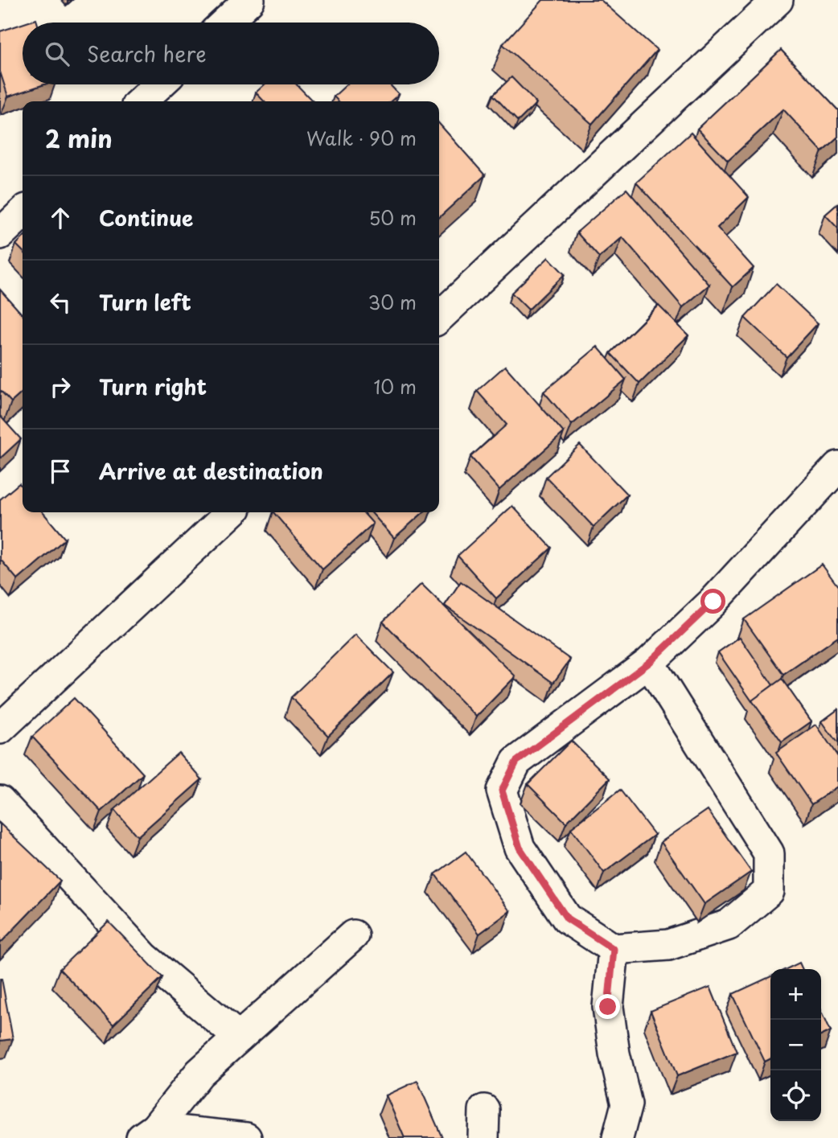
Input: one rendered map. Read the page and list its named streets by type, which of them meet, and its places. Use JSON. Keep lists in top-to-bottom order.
{
  "page": {
    "search": "Search here",
    "heading": ["2 min", "Walk · 90 m"],
    "list": [
      ["Continue", "50 m"],
      ["Turn left", "30 m"],
      ["Turn right", "10 m"],
      "Arrive at destination"
    ],
    "map_buttons": ["+", "−"]
  }
}
